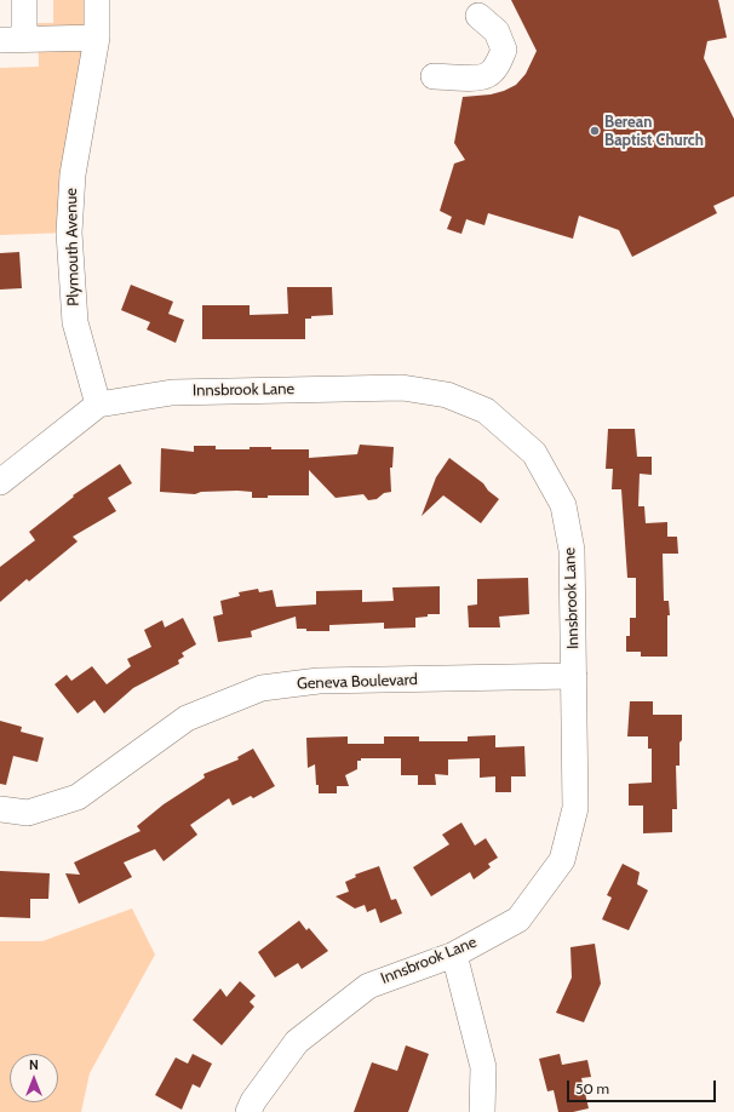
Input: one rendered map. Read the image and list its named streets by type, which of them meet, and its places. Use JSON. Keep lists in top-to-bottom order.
{
  "streets": {
    "street": ["Plymouth Avenue", "Innsbrook Lane", "Geneva Boulevard"]
  },
  "crossings": [
    ["Plymouth Avenue", "Innsbrook Lane"],
    ["Innsbrook Lane", "Geneva Boulevard"]
  ],
  "places": ["Berean Baptist Church"],
  "scale_bar": "50 m",
  "north": "top"
}
